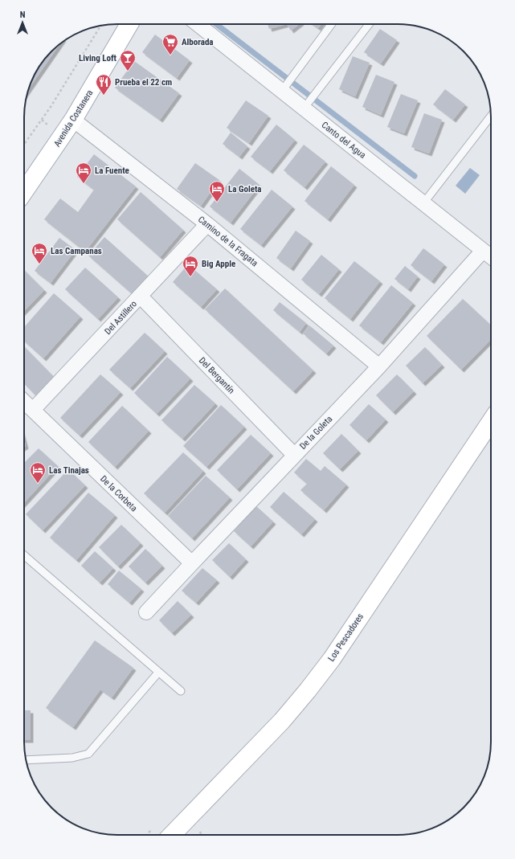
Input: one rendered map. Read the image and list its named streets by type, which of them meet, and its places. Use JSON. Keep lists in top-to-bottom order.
{
  "streets": {
    "street": [
      "Avenida Costanera",
      "Canto del Agua",
      "Camino de la Fragata",
      "Del Astillero",
      "Del Bergantín",
      "De la Goleta",
      "De la Corbeta",
      "Los Pescadores"
    ]
  },
  "crossings": [
    ["Avenida Costanera", "Camino de la Fragata"],
    ["Canto del Agua", "De la Goleta"],
    ["Camino de la Fragata", "Del Astillero"],
    ["Camino de la Fragata", "De la Goleta"],
    ["Del Astillero", "Del Bergantín"],
    ["Del Astillero", "De la Corbeta"],
    ["Del Bergantín", "De la Goleta"],
    ["De la Goleta", "De la Corbeta"]
  ],
  "places": {
    "supermarket": ["Alborada"],
    "bar": ["Living Loft"],
    "restaurant": ["Prueba el 22 cm"],
    "hotel": [
      "La Fuente",
      "La Goleta",
      "Las Campanas",
      "Big Apple",
      "Las Tinajas"
    ]
  },
  "north": "top"
}
